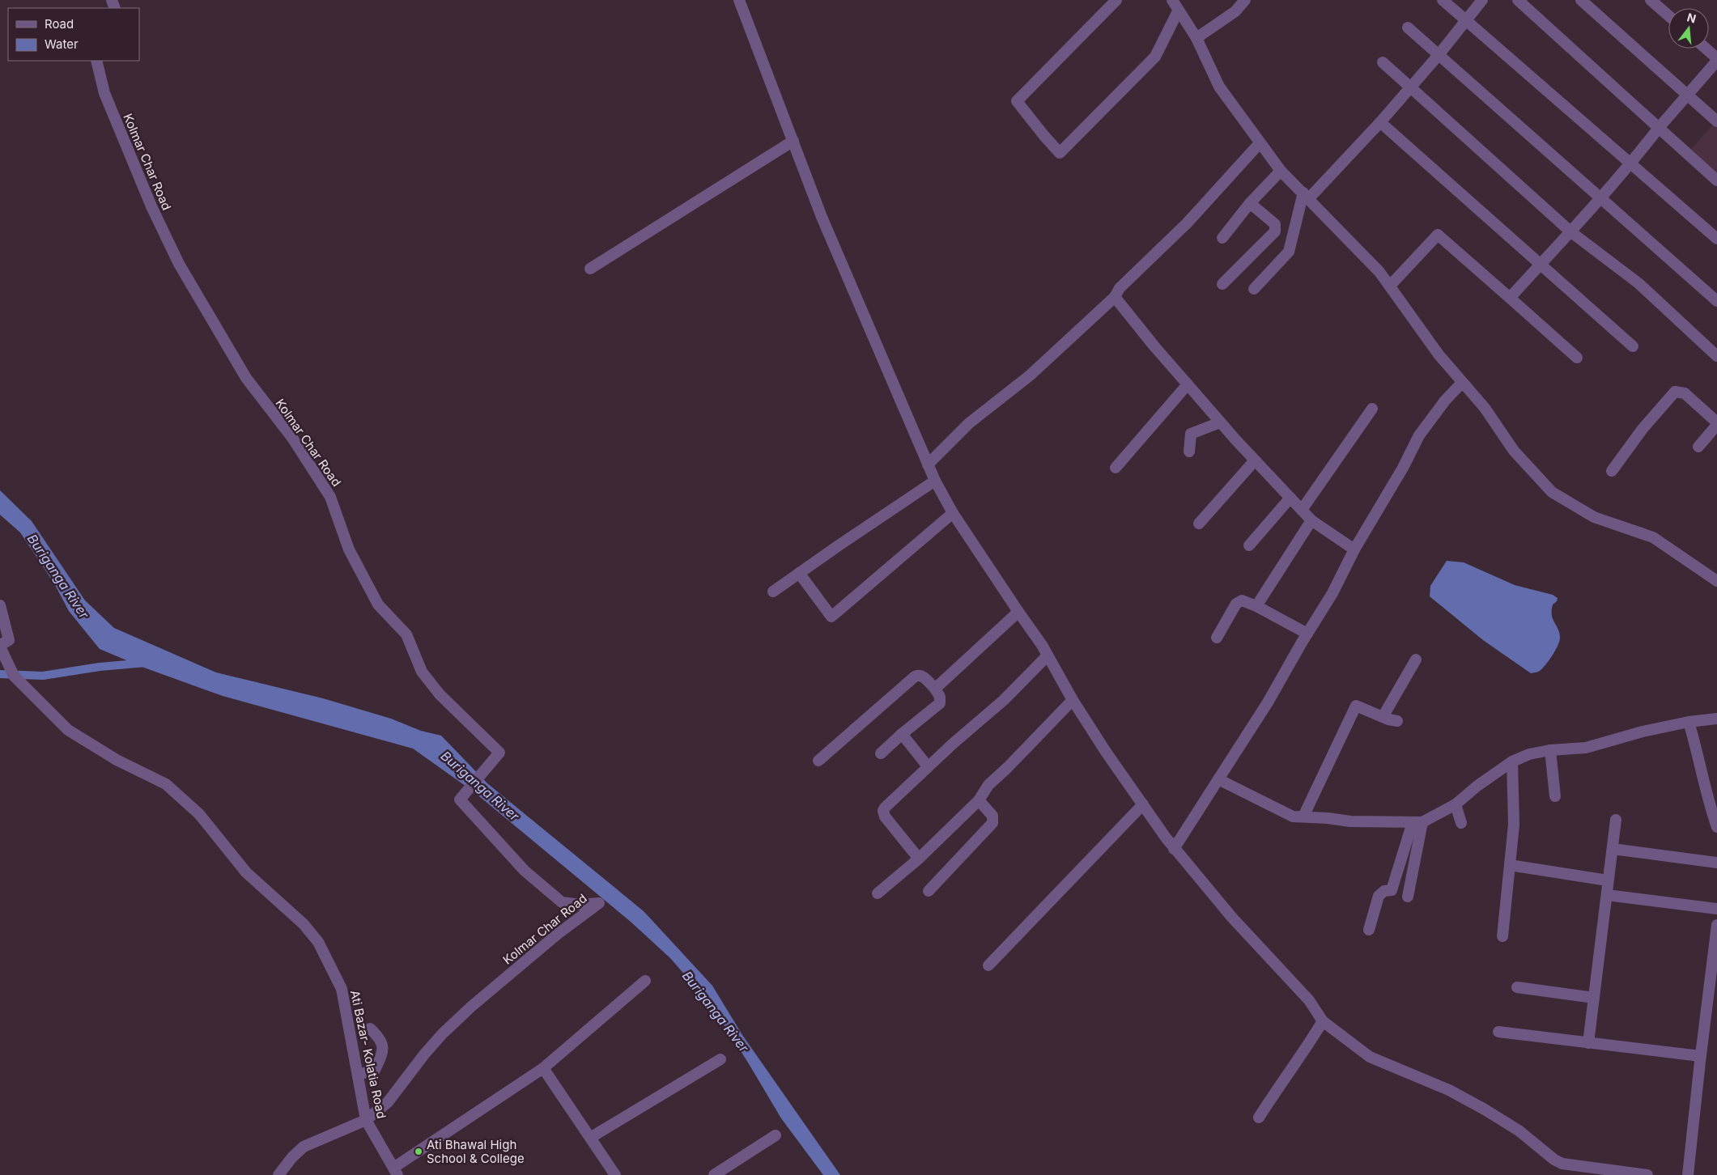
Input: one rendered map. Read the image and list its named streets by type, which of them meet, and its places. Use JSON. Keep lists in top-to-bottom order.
{
  "streets": {
    "street": ["Kolmar Char Road", "Ati Bazar- Kolatia Road"]
  },
  "crossings": [
    ["Kolmar Char Road", "Ati Bazar- Kolatia Road"]
  ],
  "water": ["Buriganga River"],
  "places": ["Ati Bhawal High School & College"],
  "legend": ["Road", "Water"],
  "north": "top"
}
